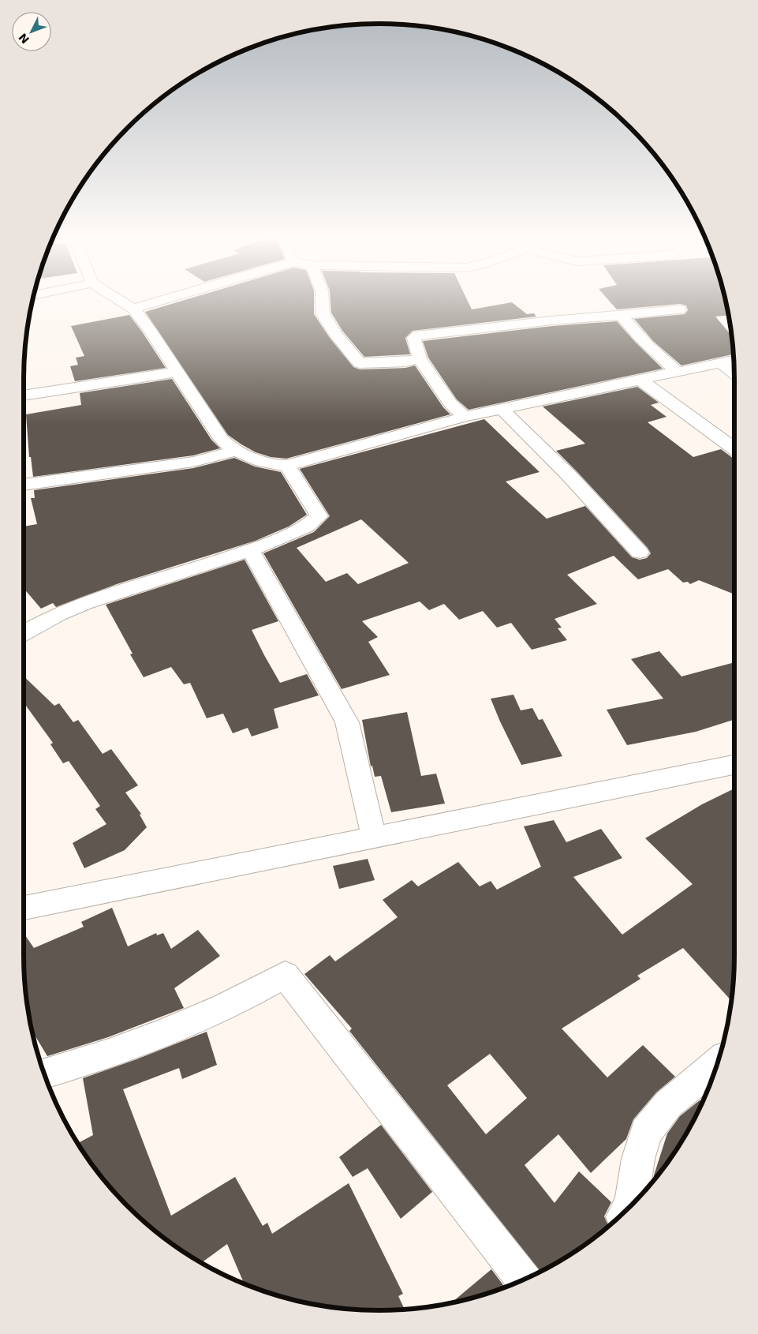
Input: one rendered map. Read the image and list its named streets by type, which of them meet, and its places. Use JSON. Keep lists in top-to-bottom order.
{
  "north": "bottom left"
}
